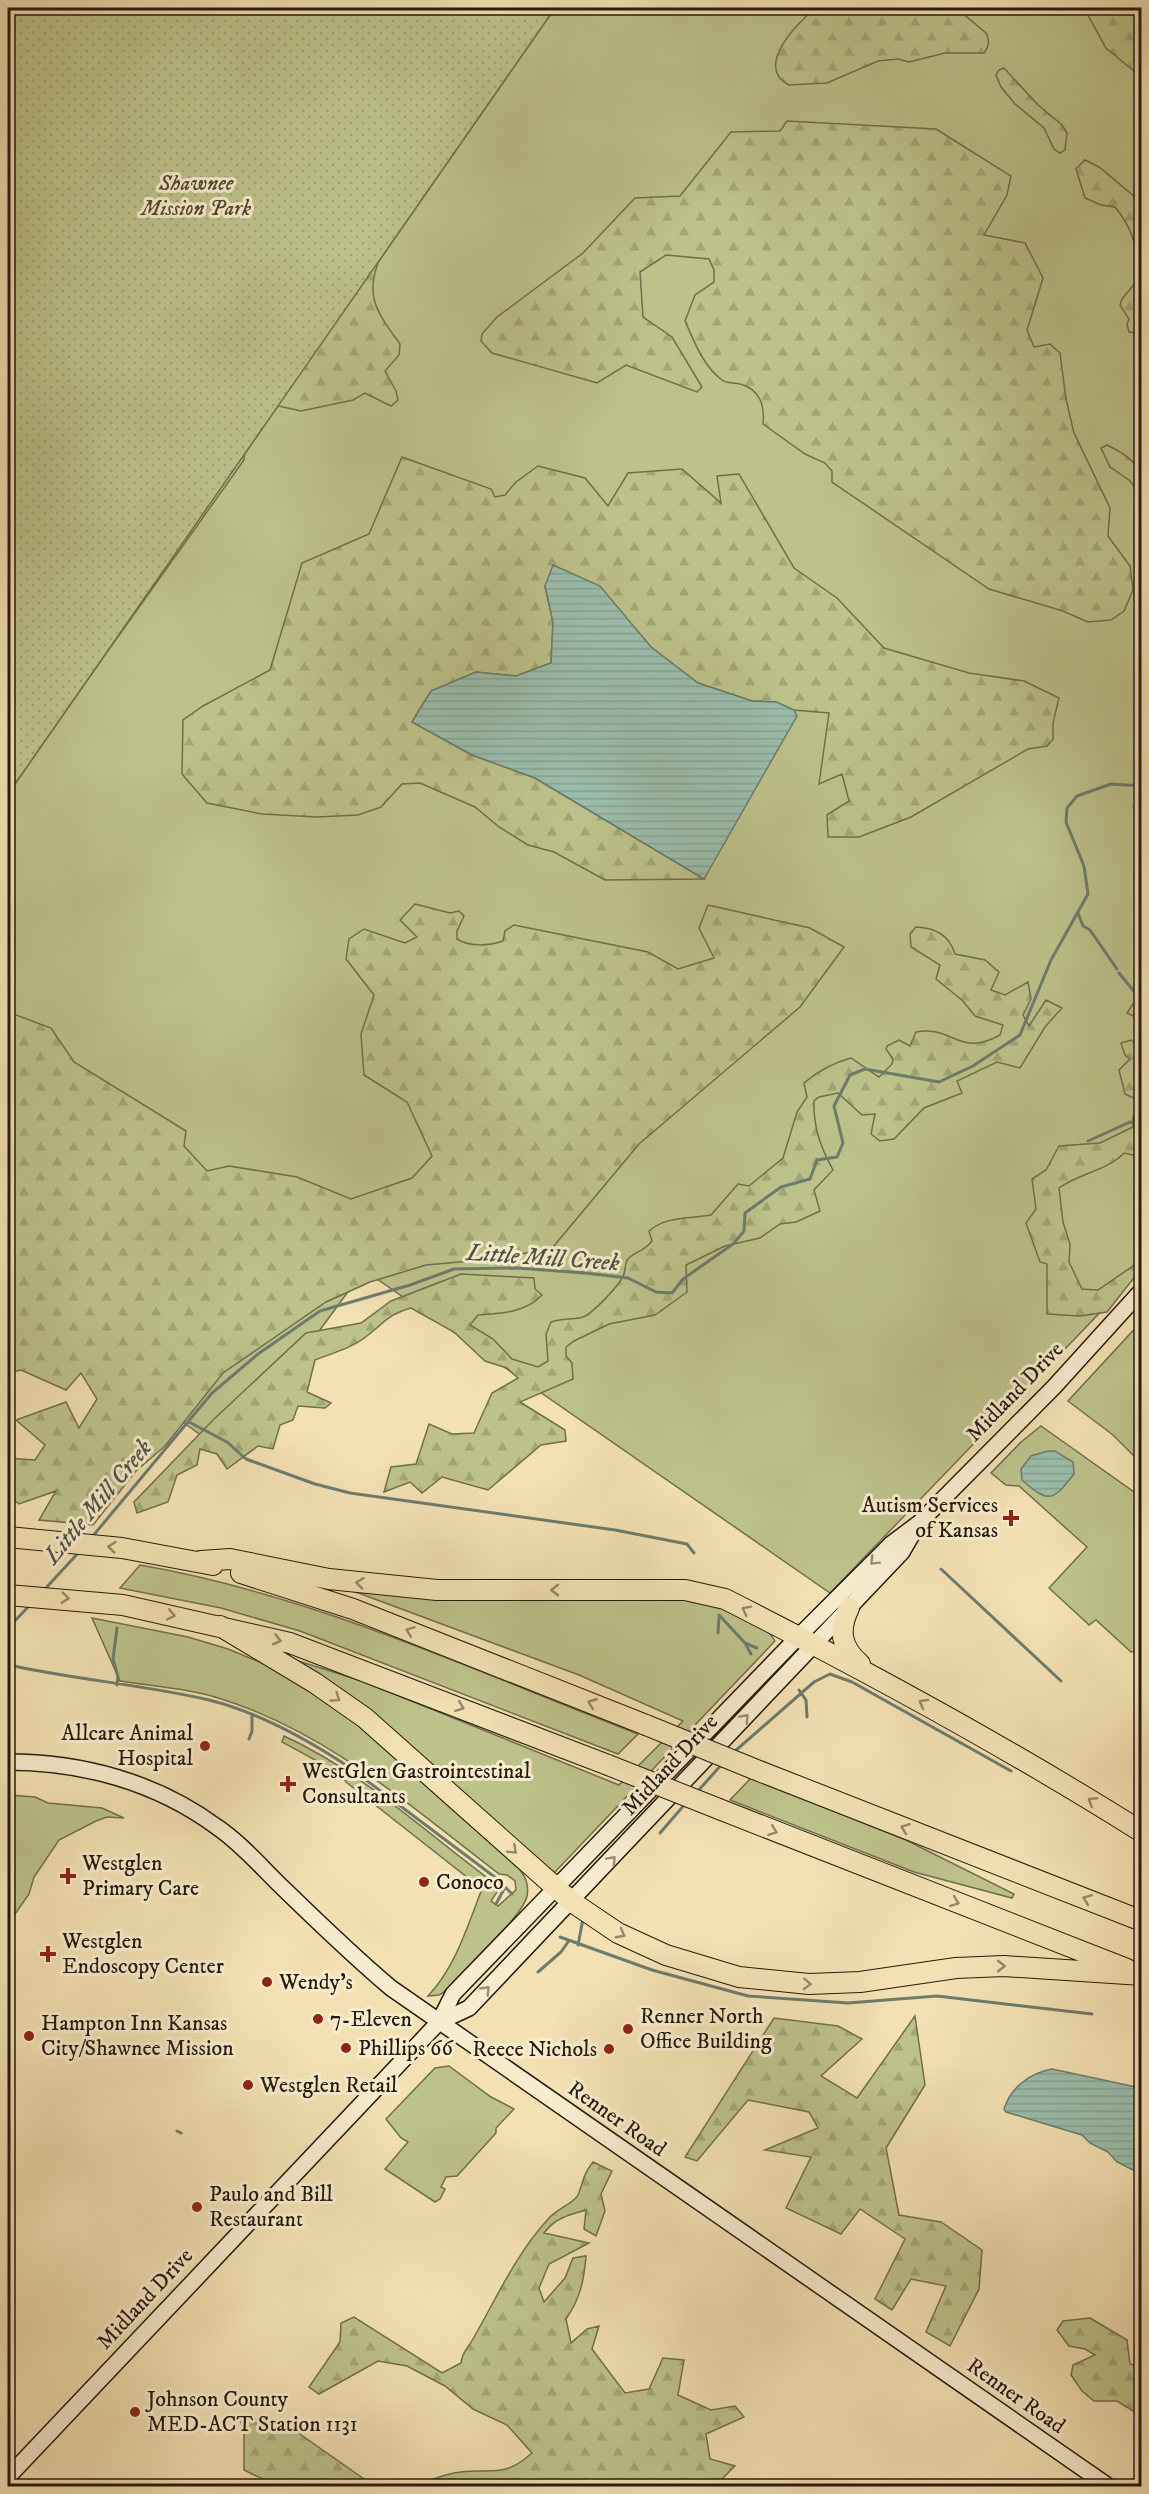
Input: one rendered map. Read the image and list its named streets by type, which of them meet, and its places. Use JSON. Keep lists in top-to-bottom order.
{
  "streets": {
    "main road": ["Midland Drive", "Renner Road"]
  },
  "crossings": [
    ["Midland Drive", "Renner Road"]
  ],
  "water": ["Little Mill Creek"],
  "parks": ["Shawnee Mission Park"],
  "places": {
    "health": [
      "Autism Services of Kansas",
      "WestGlen Gastrointestinal Consultants",
      "Westglen Primary Care",
      "Westglen Endoscopy Center"
    ],
    "other": [
      "Allcare Animal Hospital",
      "Conoco",
      "Wendy's",
      "7-Eleven",
      "Renner North Office Building",
      "Hampton Inn Kansas City/Shawnee Mission",
      "Phillips 66",
      "Reece Nichols",
      "Westglen Retail",
      "Paulo and Bill Restaurant",
      "Johnson County MED-ACT Station 1131"
    ]
  }
}
